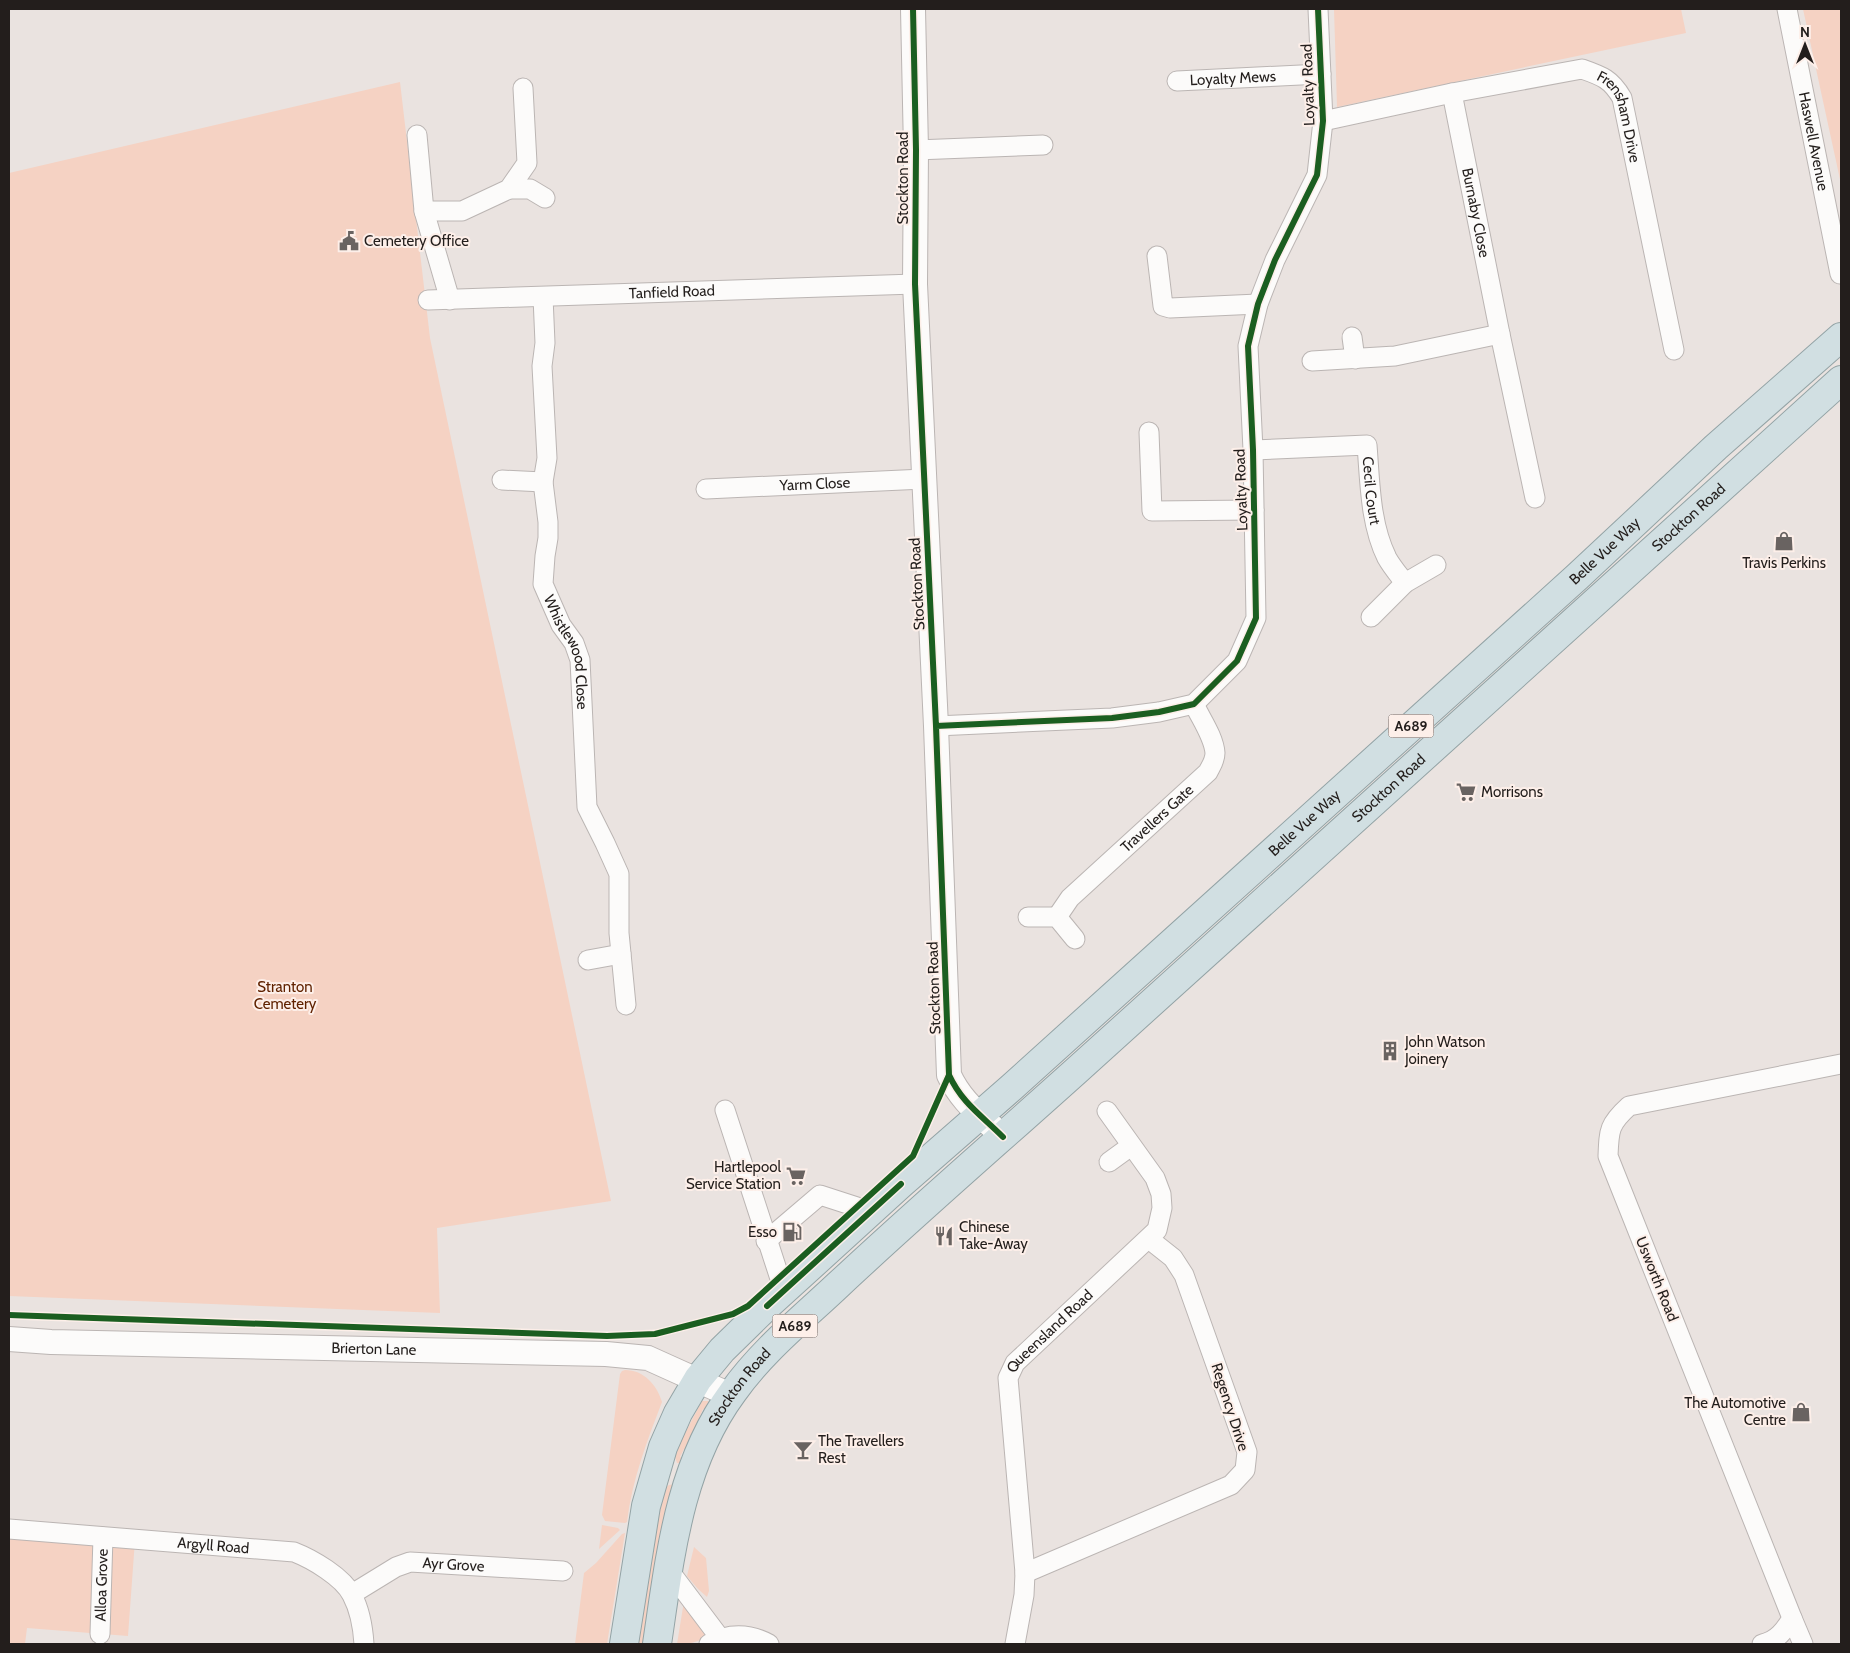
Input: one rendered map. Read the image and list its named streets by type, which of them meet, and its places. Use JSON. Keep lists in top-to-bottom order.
{
  "streets": {
    "highway": ["Stockton Road", "Belle Vue Way", "A689"],
    "street": [
      "Loyalty Mews",
      "Loyalty Road",
      "Frensham Drive",
      "Haswell Avenue",
      "Burnaby Close",
      "Tanfield Road",
      "Yarm Close",
      "Cecil Court",
      "Whistlewood Close",
      "Travellers Gate",
      "Usworth Road",
      "Queensland Road",
      "Brierton Lane",
      "Regency Drive",
      "Argyll Road",
      "Ayr Grove",
      "Alloa Grove"
    ]
  },
  "crossings": [
    ["Loyalty Mews", "Loyalty Road"],
    ["Loyalty Road", "Frensham Drive"],
    ["Loyalty Road", "Cecil Court"],
    ["Loyalty Road", "Travellers Gate"],
    ["Frensham Drive", "Burnaby Close"],
    ["Stockton Road", "Tanfield Road"],
    ["Stockton Road", "Yarm Close"],
    ["Stockton Road", "Belle Vue Way"],
    ["Stockton Road", "Brierton Lane"],
    ["Tanfield Road", "Whistlewood Close"],
    ["Belle Vue Way", "A689"],
    ["A689", "Brierton Lane"],
    ["Queensland Road", "Regency Drive"],
    ["Argyll Road", "Ayr Grove"],
    ["Argyll Road", "Alloa Grove"]
  ],
  "parks": ["Stranton Cemetery"],
  "places": {
    "public building": ["Cemetery Office"],
    "shop": ["Travis Perkins", "The Automotive Centre"],
    "supermarket": ["Morrisons", "Hartlepool Service Station"],
    "building": ["John Watson Joinery"],
    "fuel station": ["Esso"],
    "restaurant": ["Chinese Take-Away"],
    "bar": ["The Travellers Rest"]
  },
  "north": "top"
}
